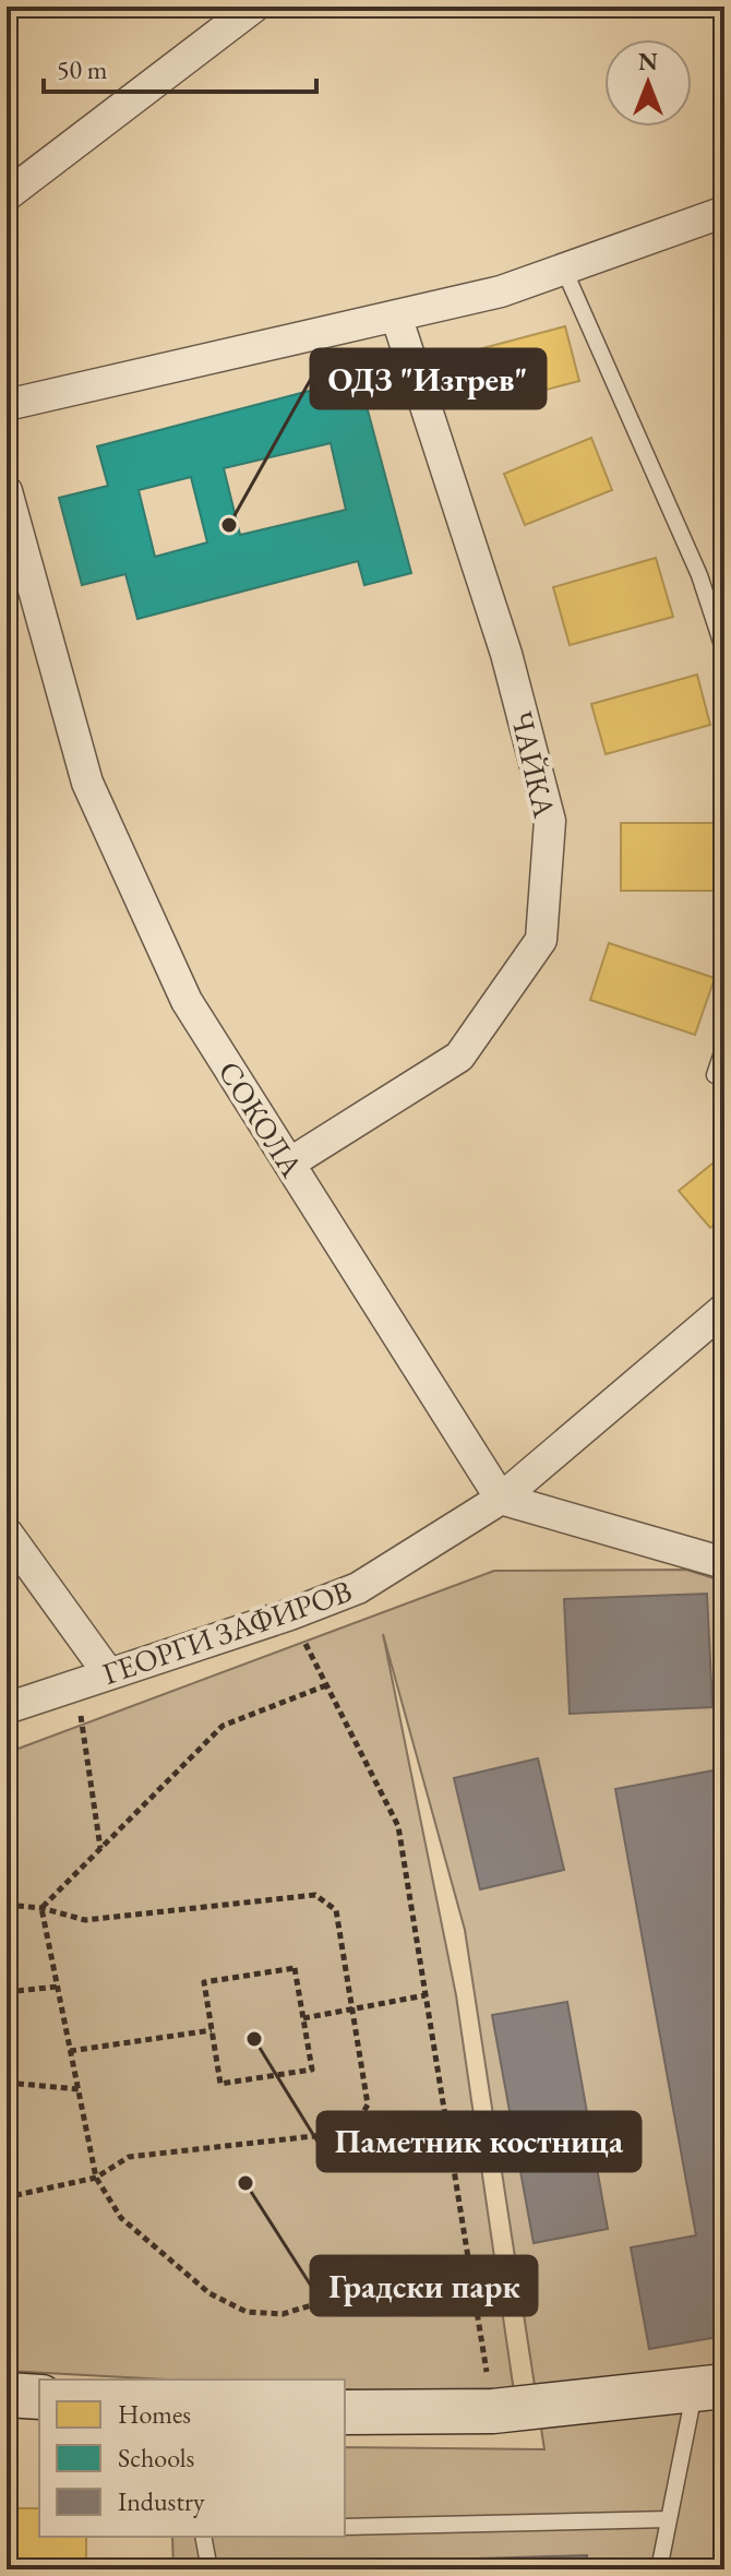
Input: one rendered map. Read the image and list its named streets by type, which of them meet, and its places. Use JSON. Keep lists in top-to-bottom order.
{
  "streets": {
    "street": ["ЧАЙКА", "СОКОЛА", "ГЕОРГИ ЗАФИРОВ"]
  },
  "crossings": [
    ["ЧАЙКА", "СОКОЛА"],
    ["СОКОЛА", "ГЕОРГИ ЗАФИРОВ"]
  ],
  "places": ["ОДЗ \"Изгрев\"", "Паметник костница", "Градски парк"],
  "legend": ["Homes", "Schools", "Industry"],
  "scale_bar": "50 m",
  "north": "top"
}
